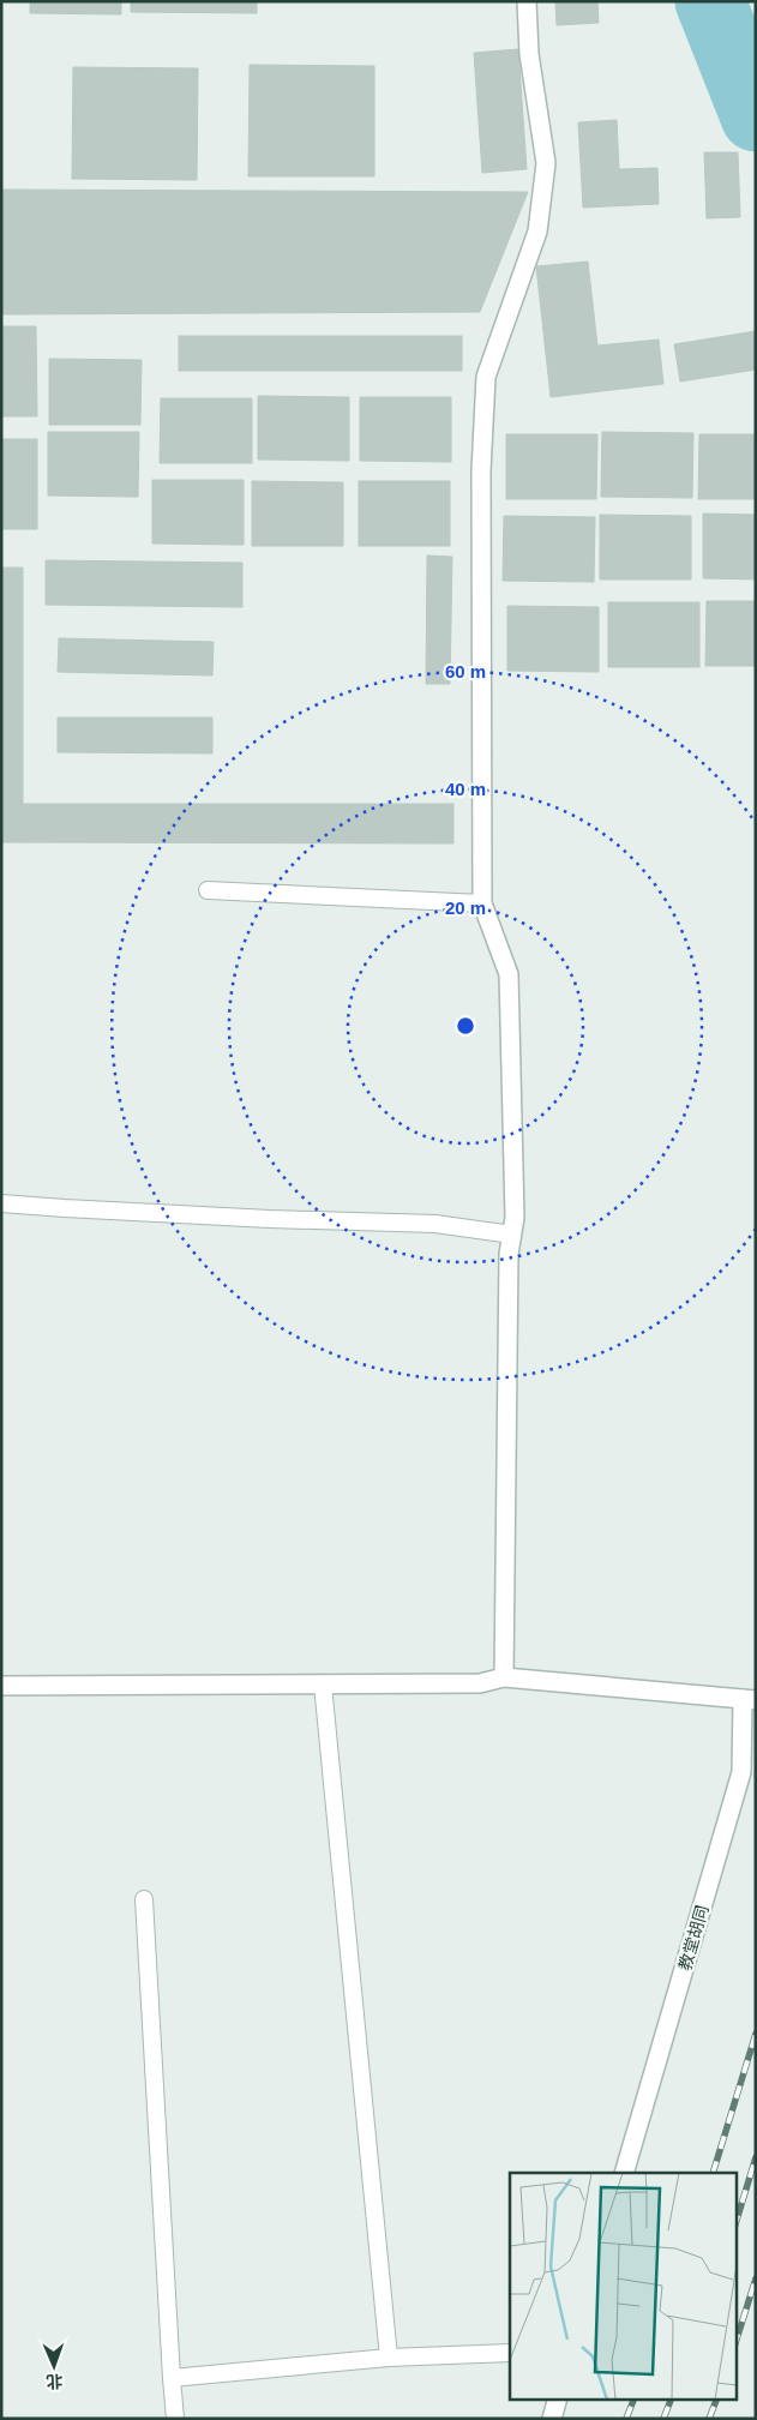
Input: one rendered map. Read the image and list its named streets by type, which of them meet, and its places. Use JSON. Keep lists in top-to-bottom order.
{
  "streets": {
    "street": ["教堂胡同"]
  },
  "north": "bottom",
  "rings": ["60 m", "40 m", "20 m"]
}
